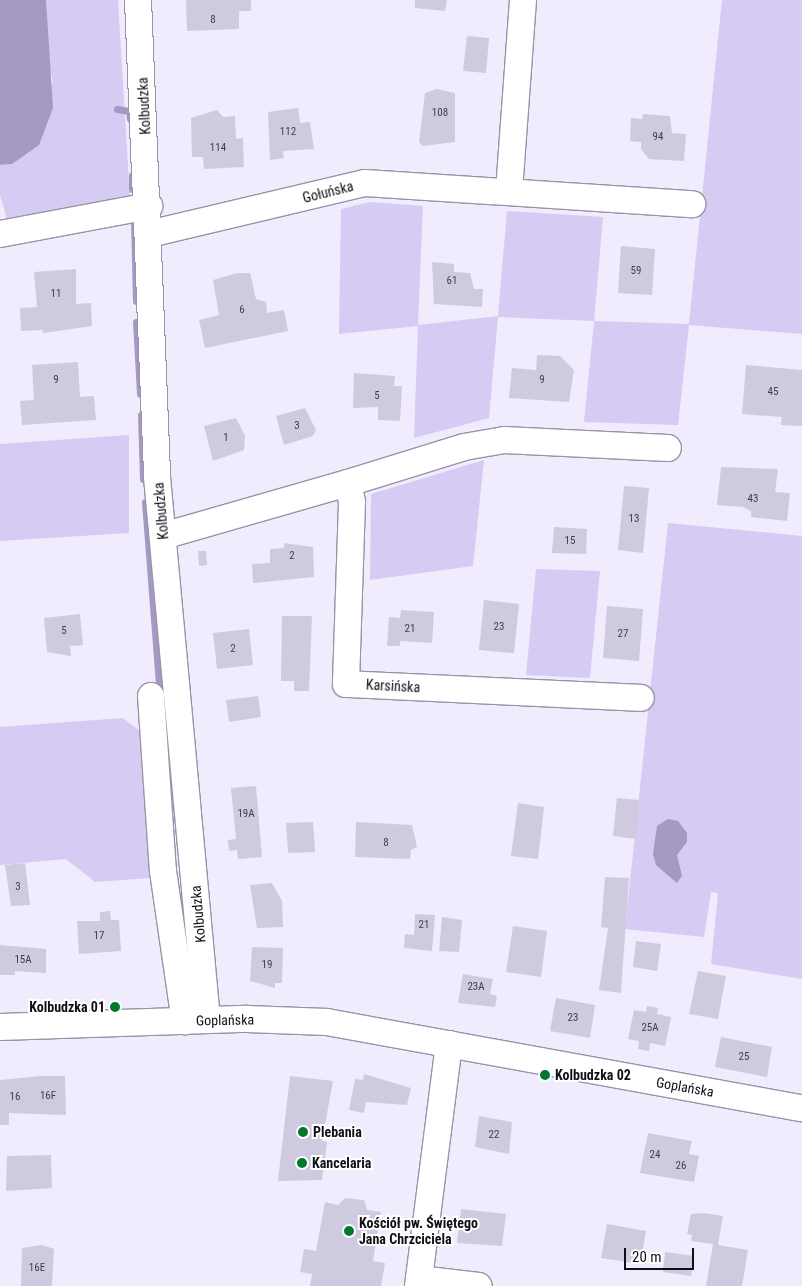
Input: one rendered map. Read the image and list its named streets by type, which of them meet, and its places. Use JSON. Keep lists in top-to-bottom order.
{
  "streets": {
    "street": [
      "Kolbudzka",
      "Gołuńska",
      "Karsińska",
      "Goplańska"
    ]
  },
  "crossings": [
    ["Kolbudzka", "Gołuńska"],
    ["Kolbudzka", "Goplańska"]
  ],
  "places": [
    "Kolbudzka 01",
    "Kolbudzka 02",
    "Plebania",
    "Kancelaria",
    "Kościół pw. Świętego Jana Chrzciciela"
  ],
  "house_numbers": [
    "8",
    "108",
    "112",
    "94",
    "114",
    "59",
    "61",
    "11",
    "6",
    "9",
    "9",
    "45",
    "5",
    "3",
    "1",
    "43",
    "13",
    "15",
    "2",
    "23",
    "21",
    "5",
    "27",
    "2",
    "19A",
    "8",
    "3",
    "21",
    "17",
    "15A",
    "19",
    "23A",
    "23",
    "25A",
    "25",
    "16F",
    "16",
    "22",
    "24",
    "26",
    "16E"
  ],
  "scale_bar": "20 m"
}
